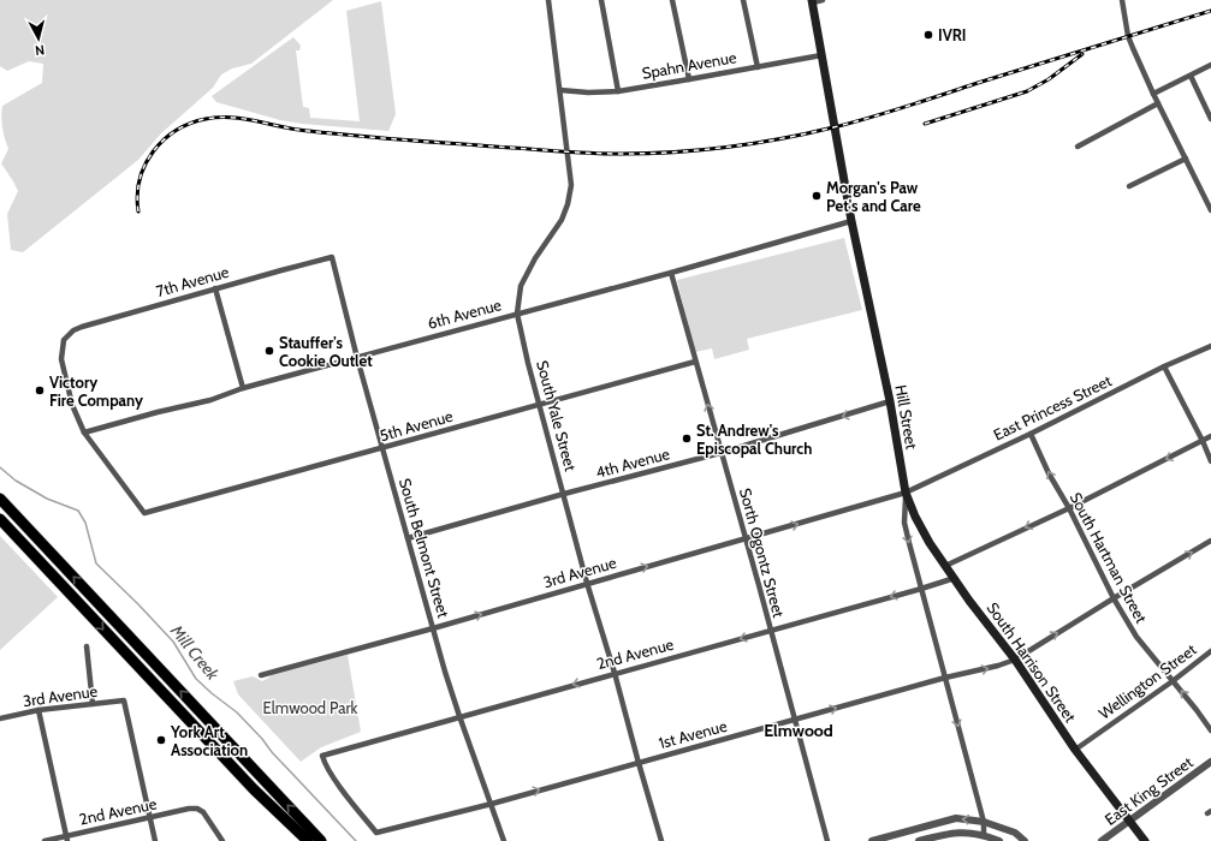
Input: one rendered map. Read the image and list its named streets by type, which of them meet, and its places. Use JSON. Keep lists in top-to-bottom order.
{
  "streets": {
    "main road": ["Hill Street", "South Harrison Street"],
    "street": [
      "Spahn Avenue",
      "7th Avenue",
      "6th Avenue",
      "East Princess Street",
      "South Yale Street",
      "5th Avenue",
      "4th Avenue",
      "South Belmont Street",
      "Sorth Ogontz Street",
      "South Hartman Street",
      "3rd Avenue",
      "2nd Avenue",
      "Wellington Street",
      "1st Avenue",
      "East King Street"
    ]
  },
  "crossings": [
    ["Spahn Avenue", "South Yale Street"],
    ["Spahn Avenue", "Hill Street"],
    ["7th Avenue", "6th Avenue"],
    ["7th Avenue", "5th Avenue"],
    ["7th Avenue", "South Belmont Street"],
    ["6th Avenue", "South Yale Street"],
    ["6th Avenue", "Hill Street"],
    ["6th Avenue", "5th Avenue"],
    ["6th Avenue", "South Belmont Street"],
    ["6th Avenue", "Sorth Ogontz Street"],
    ["East Princess Street", "Hill Street"],
    ["East Princess Street", "South Hartman Street"],
    ["East Princess Street", "3rd Avenue"],
    ["East Princess Street", "South Harrison Street"],
    ["South Yale Street", "5th Avenue"],
    ["South Yale Street", "4th Avenue"],
    ["South Yale Street", "3rd Avenue"],
    ["South Yale Street", "2nd Avenue"],
    ["South Yale Street", "1st Avenue"],
    ["Hill Street", "4th Avenue"],
    ["Hill Street", "3rd Avenue"],
    ["Hill Street", "2nd Avenue"],
    ["Hill Street", "South Harrison Street"],
    ["Hill Street", "1st Avenue"],
    ["5th Avenue", "South Belmont Street"],
    ["5th Avenue", "Sorth Ogontz Street"],
    ["4th Avenue", "South Belmont Street"],
    ["4th Avenue", "Sorth Ogontz Street"],
    ["South Belmont Street", "3rd Avenue"],
    ["South Belmont Street", "2nd Avenue"],
    ["South Belmont Street", "1st Avenue"],
    ["Sorth Ogontz Street", "3rd Avenue"],
    ["Sorth Ogontz Street", "2nd Avenue"],
    ["Sorth Ogontz Street", "1st Avenue"],
    ["South Hartman Street", "Wellington Street"],
    ["South Hartman Street", "1st Avenue"],
    ["3rd Avenue", "2nd Avenue"],
    ["3rd Avenue", "South Harrison Street"],
    ["2nd Avenue", "South Harrison Street"],
    ["2nd Avenue", "1st Avenue"],
    ["South Harrison Street", "Wellington Street"],
    ["South Harrison Street", "1st Avenue"],
    ["South Harrison Street", "East King Street"]
  ],
  "one_way": [
    "4th Avenue",
    "South Hartman Street",
    "3rd Avenue",
    "2nd Avenue",
    "1st Avenue"
  ],
  "districts": ["Elmwood"],
  "water": ["Mill Creek"],
  "parks": ["Elmwood Park"],
  "places": [
    "IVRI",
    "Morgan's Paw Pet's and Care",
    "Stauffer's Cookie Outlet",
    "Victory Fire Company",
    "St. Andrew's Episcopal Church",
    "York Art Association"
  ],
  "north": "bottom"
}
